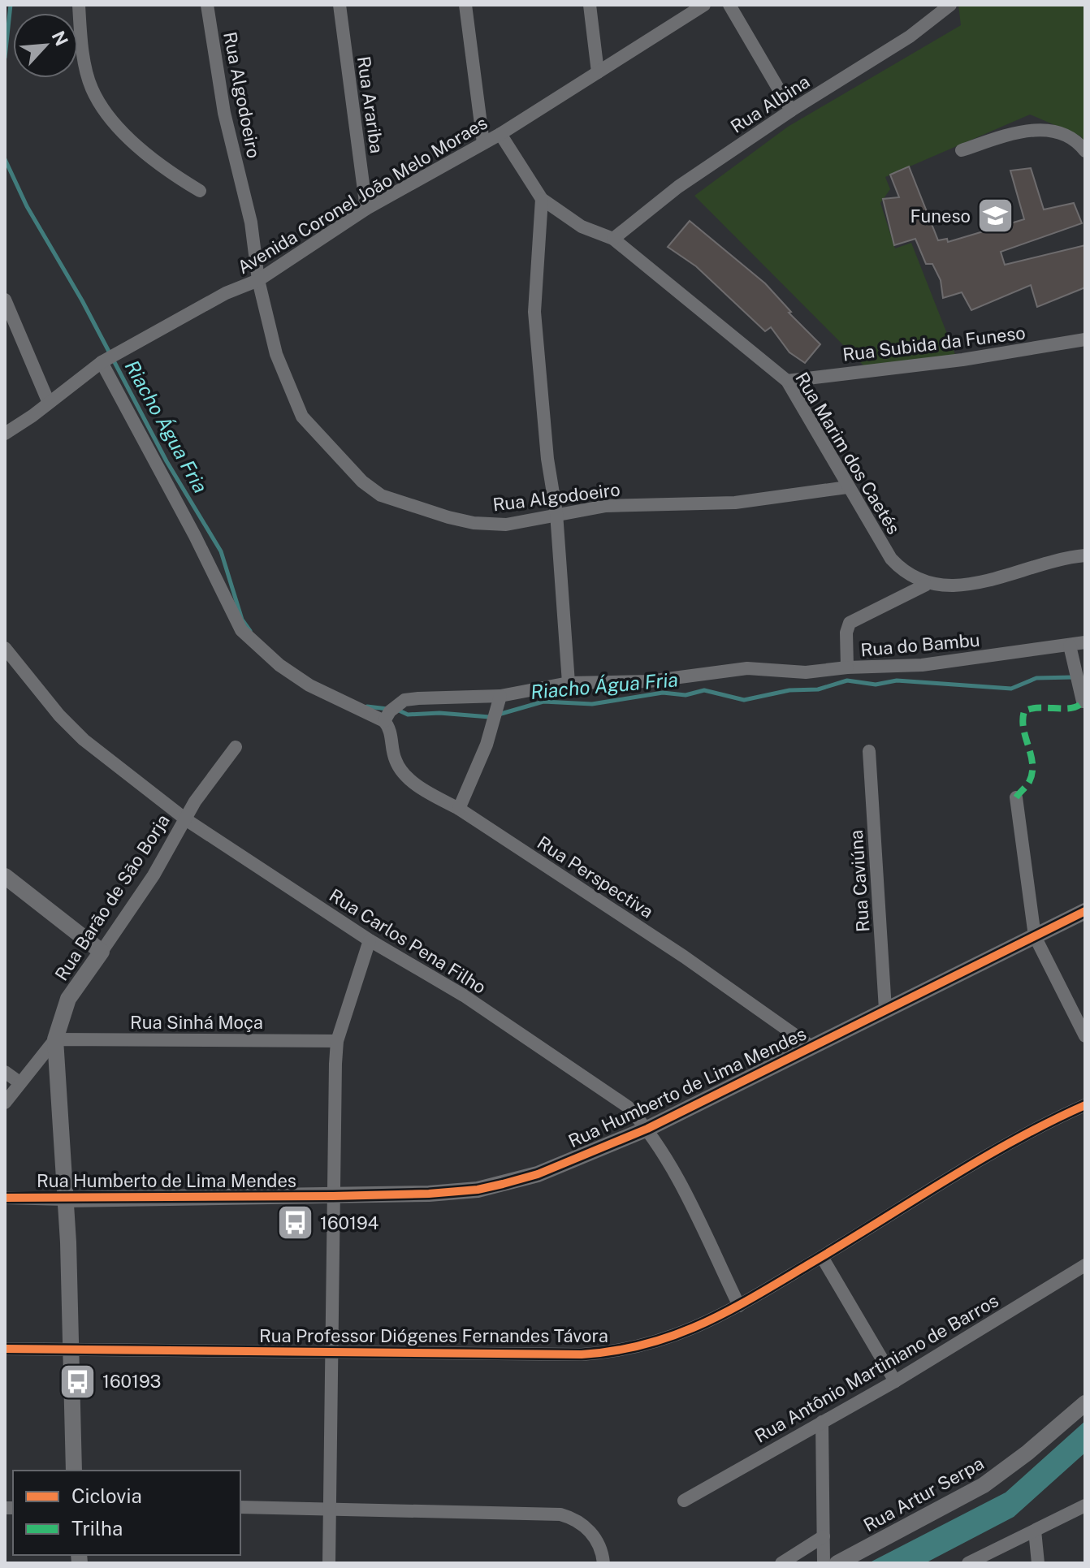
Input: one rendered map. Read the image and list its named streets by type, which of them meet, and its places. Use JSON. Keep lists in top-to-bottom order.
{
  "streets": {
    "street": [
      "Rua Algodoeiro",
      "Rua Albina",
      "Rua Arariba",
      "Avenida Coronel João Melo Moraes",
      "Rua Subida da Funeso",
      "Rua Marim dos Caetés",
      "Rua do Bambu",
      "Rua Perspectiva",
      "Rua Caviúna",
      "Rua Barão de São Borja",
      "Rua Carlos Pena Filho",
      "Rua Sinhá Moça",
      "Rua Humberto de Lima Mendes",
      "Rua Professor Diógenes Fernandes Távora",
      "Rua Antônio Martiniano de Barros",
      "Rua Artur Serpa"
    ]
  },
  "crossings": [
    ["Rua Algodoeiro", "Avenida Coronel João Melo Moraes"],
    ["Rua Algodoeiro", "Rua Marim dos Caetés"],
    ["Rua Albina", "Rua Marim dos Caetés"],
    ["Rua Arariba", "Avenida Coronel João Melo Moraes"],
    ["Avenida Coronel João Melo Moraes", "Rua Marim dos Caetés"],
    ["Rua Subida da Funeso", "Rua Marim dos Caetés"],
    ["Rua Marim dos Caetés", "Rua do Bambu"],
    ["Rua Perspectiva", "Rua Humberto de Lima Mendes"],
    ["Rua Caviúna", "Rua Humberto de Lima Mendes"],
    ["Rua Barão de São Borja", "Rua Carlos Pena Filho"],
    ["Rua Barão de São Borja", "Rua Sinhá Moça"],
    ["Rua Carlos Pena Filho", "Rua Humberto de Lima Mendes"],
    ["Rua Carlos Pena Filho", "Rua Professor Diógenes Fernandes Távora"]
  ],
  "water": ["Riacho Água Fria"],
  "places": {
    "school or university": ["Funeso"],
    "bus stop": ["160194", "160193"]
  },
  "legend": ["Ciclovia", "Trilha"],
  "north": "top right"
}
